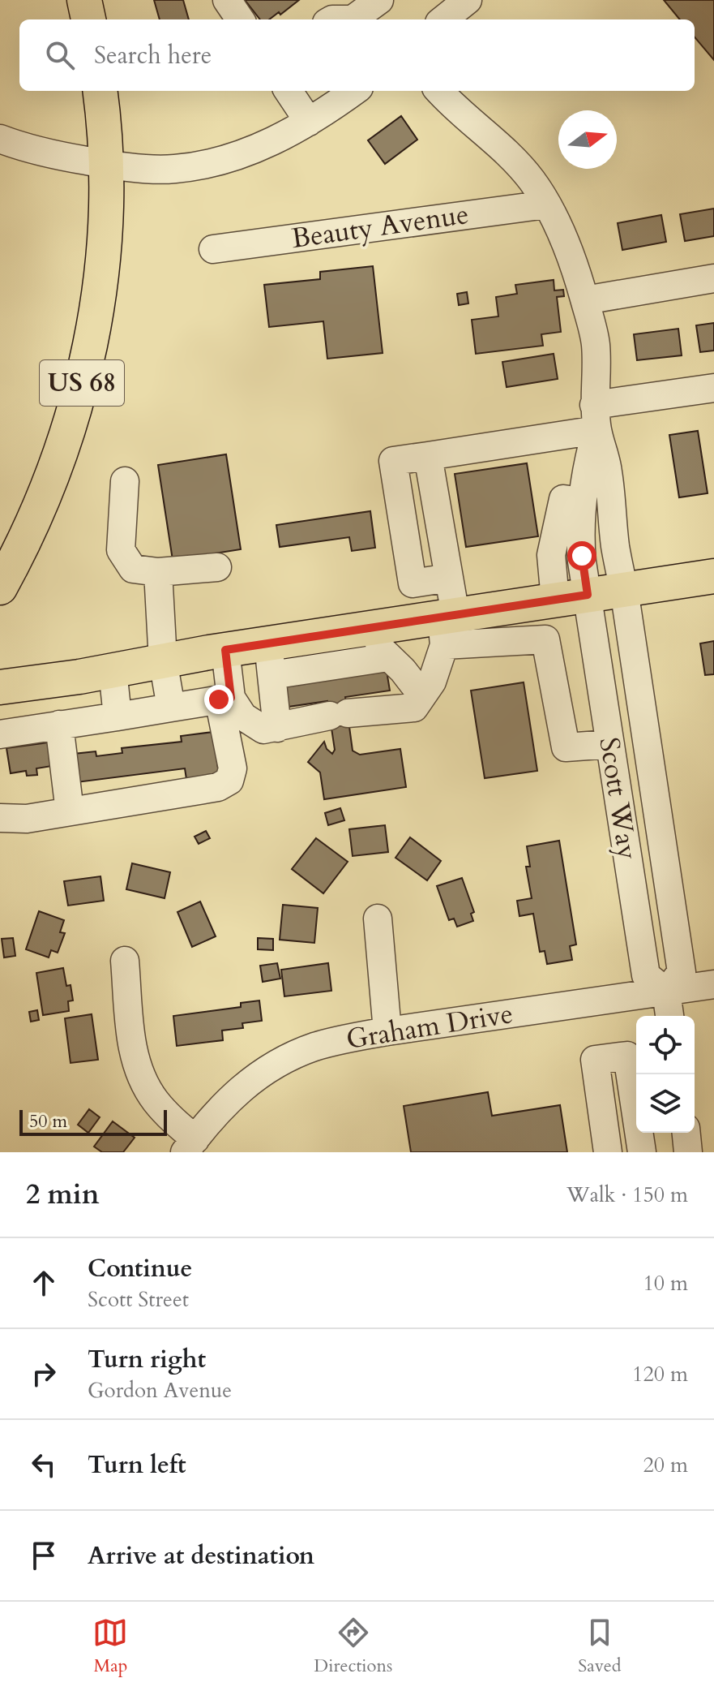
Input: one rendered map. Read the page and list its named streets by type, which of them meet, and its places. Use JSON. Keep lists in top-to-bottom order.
{
  "streets": {
    "main road": ["US 68"],
    "street": ["Beauty Avenue", "Scott Way", "Graham Drive"]
  },
  "crossings": [
    ["Scott Way", "Graham Drive"]
  ],
  "scale_bar": "50 m",
  "north": "right",
  "page": {
    "search": "Search here",
    "scale": "50 m",
    "heading": ["2 min", "Walk · 150 m"],
    "list": [
      ["Continue", "Scott Street", "10 m"],
      ["Turn right", "Gordon Avenue", "120 m"],
      ["Turn left", "20 m"],
      "Arrive at destination"
    ],
    "nav": ["Map", "Directions", "Saved"]
  }
}
